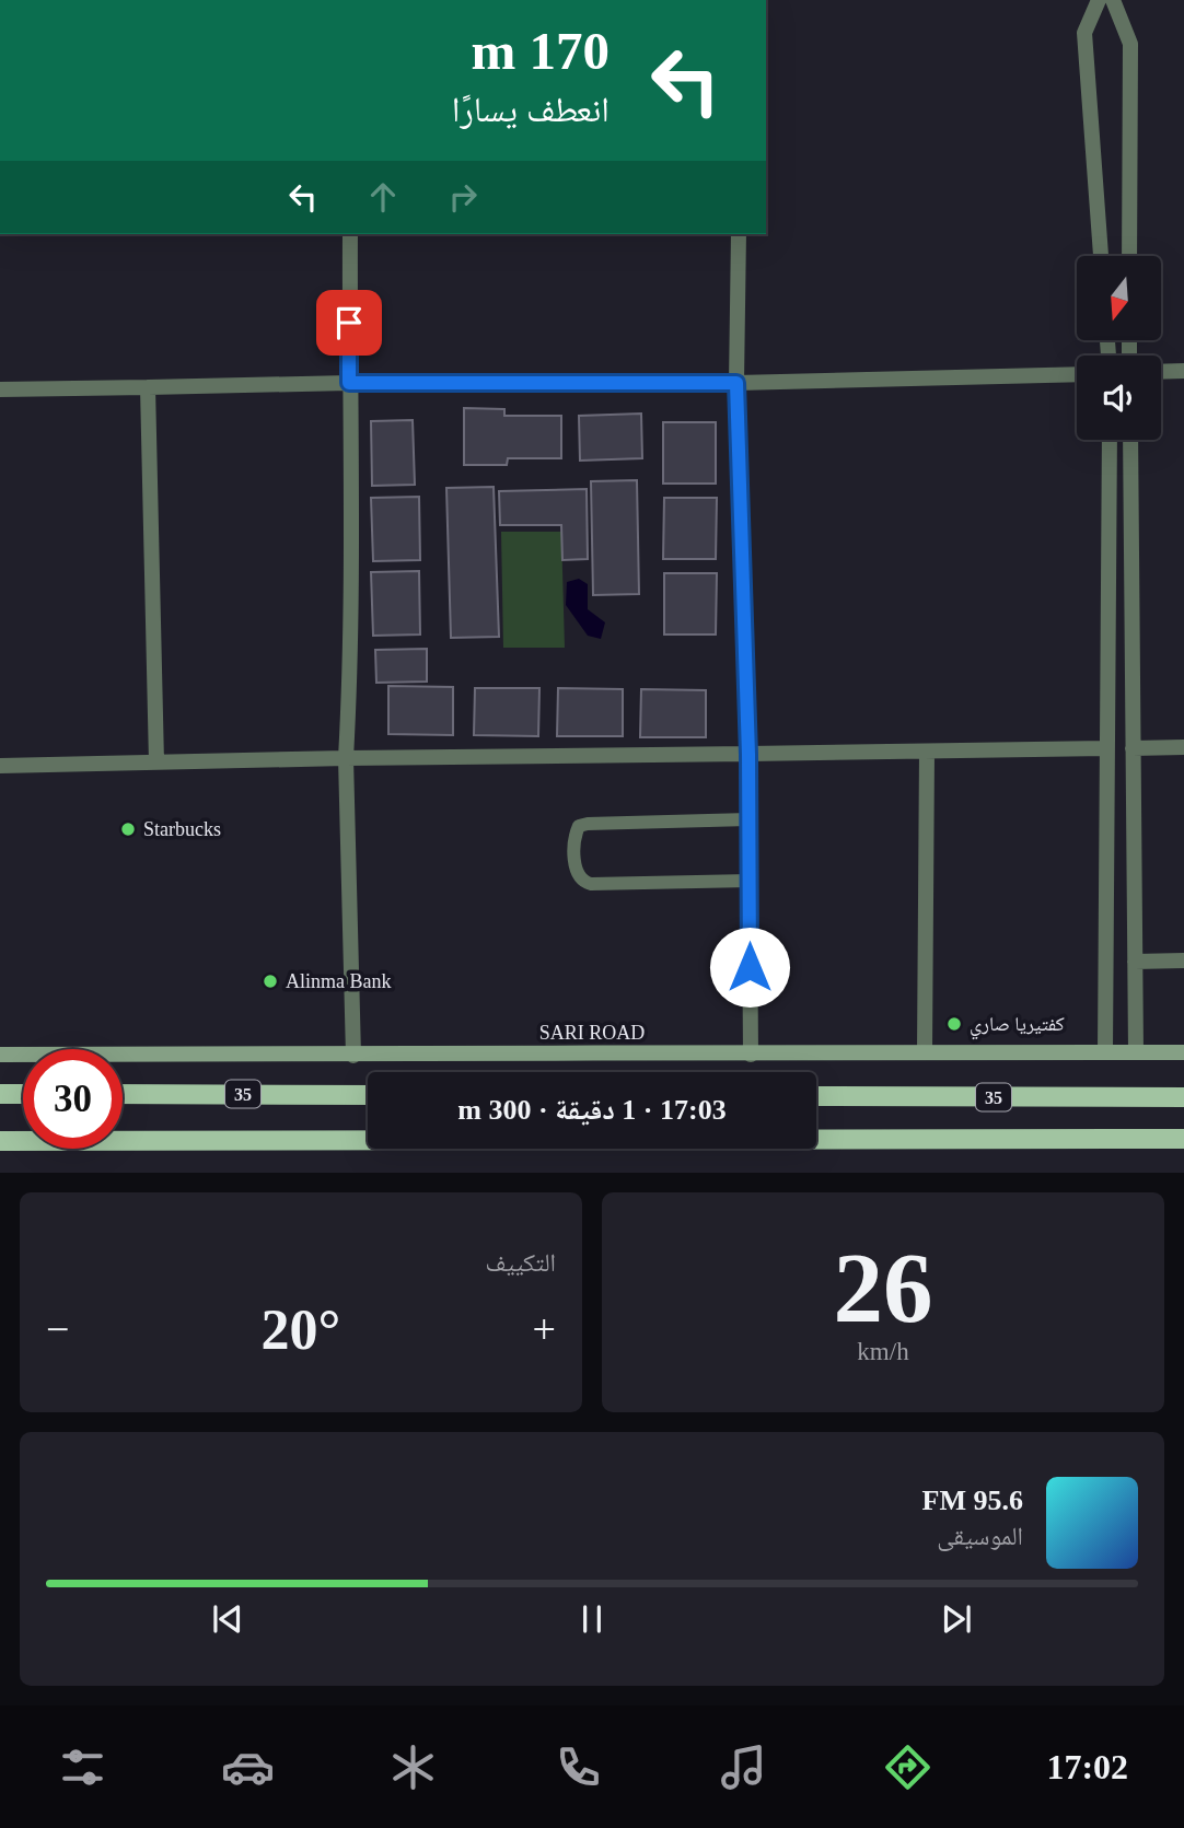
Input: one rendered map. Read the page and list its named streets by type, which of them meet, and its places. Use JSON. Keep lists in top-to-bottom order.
{
  "streets": {
    "main road": ["SARI ROAD", "35"]
  },
  "places": ["Starbucks", "Alinma Bank", "كفتيريا صاري"],
  "north": "bottom",
  "page": {
    "turn": ["170 m", "انعطف يسارًا"],
    "limit": "30",
    "trip": "17:03 · 1 دقيقة · 300 m",
    "tile": [
      ["26", "km/h"],
      "التكييف"
    ],
    "heat": ["−", "20°", "+"],
    "song": ["95.6 FM", "الموسيقى"],
    "tabs": "17:02"
  }
}
